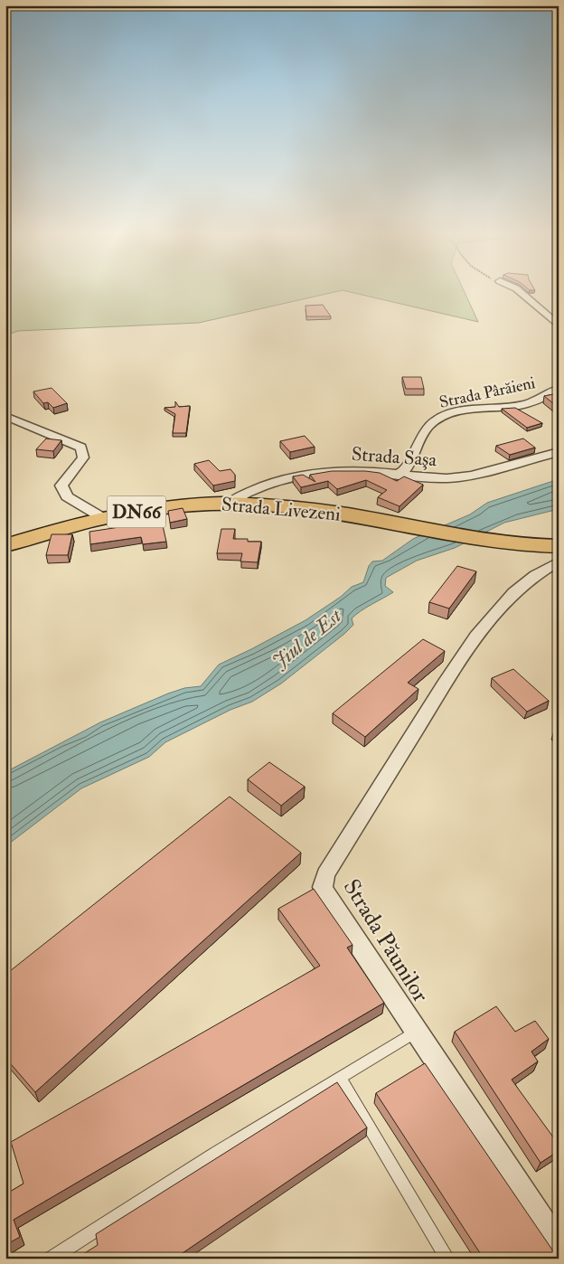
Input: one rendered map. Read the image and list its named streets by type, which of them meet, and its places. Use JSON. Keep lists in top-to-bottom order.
{
  "streets": {
    "main road": ["Strada Livezeni", "DN66"],
    "street": ["Strada Pârăieni", "Strada Saşa", "Strada Păunilor"]
  },
  "crossings": [
    ["Strada Pârăieni", "Strada Saşa"],
    ["Strada Saşa", "Strada Livezeni"]
  ],
  "water": ["Jiul de Est"]
}
